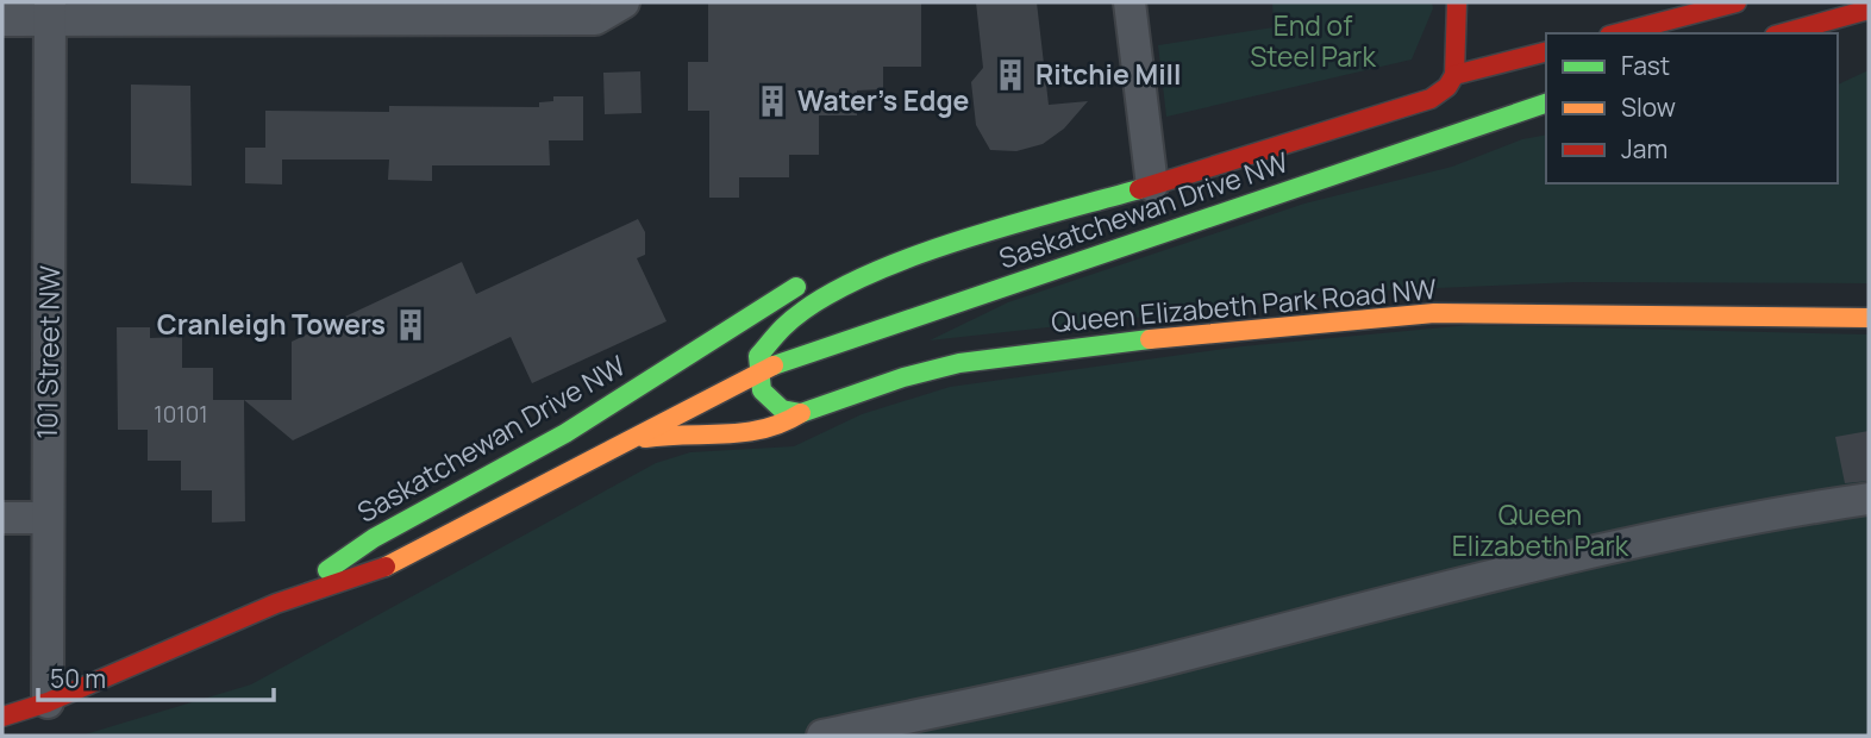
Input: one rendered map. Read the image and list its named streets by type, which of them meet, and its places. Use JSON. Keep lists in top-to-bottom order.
{
  "streets": {
    "main road": ["Saskatchewan Drive NW", "Queen Elizabeth Park Road NW"],
    "street": ["101 Street NW"]
  },
  "crossings": [
    ["Saskatchewan Drive NW", "Queen Elizabeth Park Road NW"],
    ["Saskatchewan Drive NW", "101 Street NW"]
  ],
  "parks": ["End of Steel Park", "Queen Elizabeth Park"],
  "places": {
    "building": ["Ritchie Mill", "Water's Edge", "Cranleigh Towers"]
  },
  "house_numbers": ["10101"],
  "legend": ["Fast", "Slow", "Jam"],
  "scale_bar": "50 m"
}
